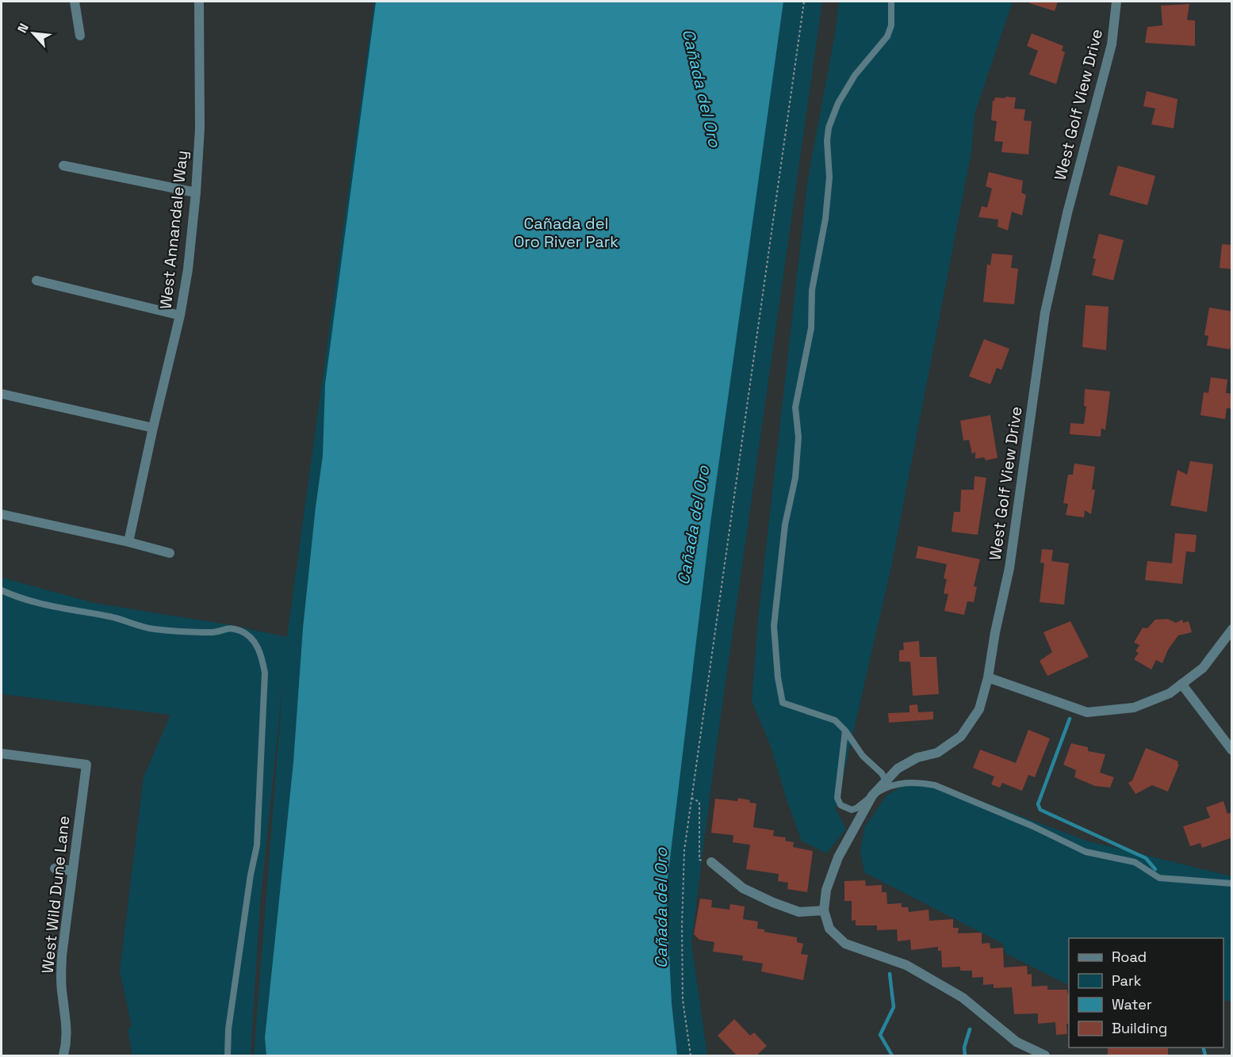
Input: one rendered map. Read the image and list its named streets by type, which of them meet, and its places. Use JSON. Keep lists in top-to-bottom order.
{
  "streets": {
    "street": ["West Golf View Drive", "West Annandale Way", "West Wild Dune Lane"]
  },
  "water": ["Cañada del Oro"],
  "parks": ["Cañada del Oro River Park"],
  "legend": [
    "Road",
    "Park",
    "Water",
    "Building"
  ],
  "north": "top left"
}
